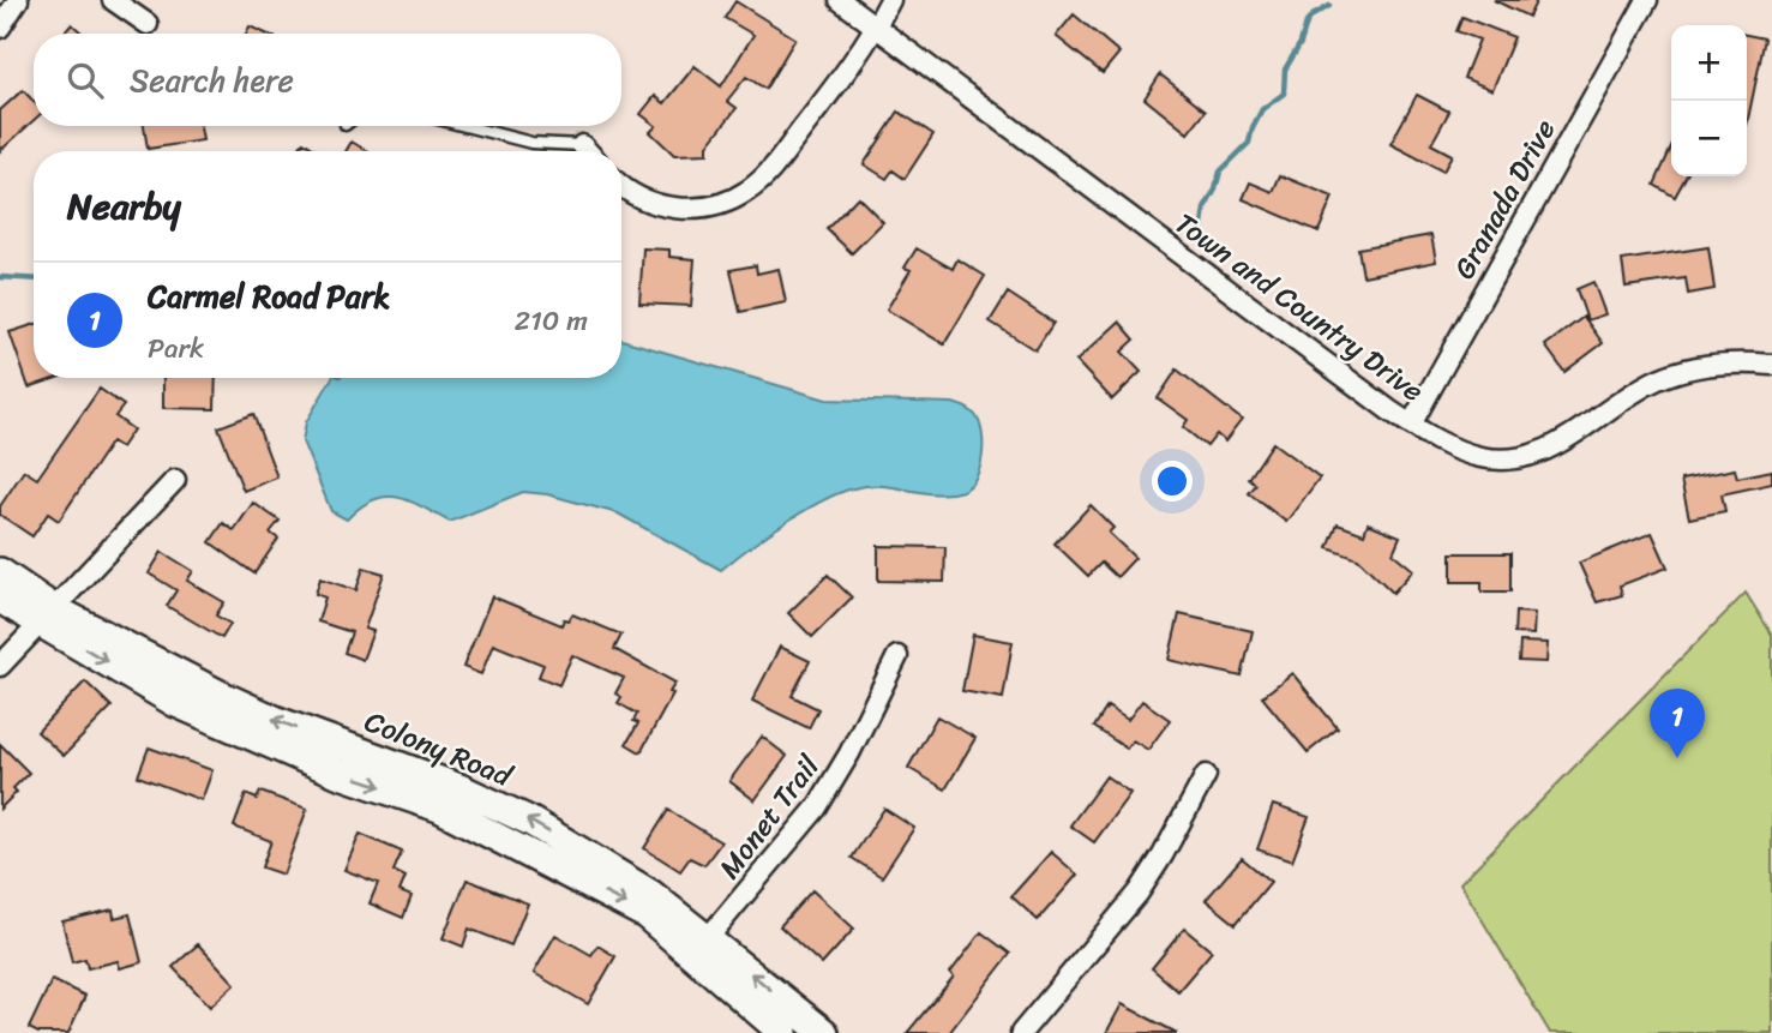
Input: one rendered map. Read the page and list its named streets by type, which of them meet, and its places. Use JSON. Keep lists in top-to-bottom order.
{
  "streets": {
    "main road": ["Colony Road"],
    "street": ["Granada Drive", "Town and Country Drive", "Monet Trail"]
  },
  "crossings": [
    ["Granada Drive", "Town and Country Drive"],
    ["Colony Road", "Monet Trail"]
  ],
  "page": {
    "map_buttons": ["+", "−"],
    "search": "Search here",
    "heading": "Nearby",
    "list": [
      {
        "mark": "1",
        "name": "Carmel Road Park",
        "note": "Park",
        "value": "210 m"
      }
    ],
    "pins": "1"
  }
}
